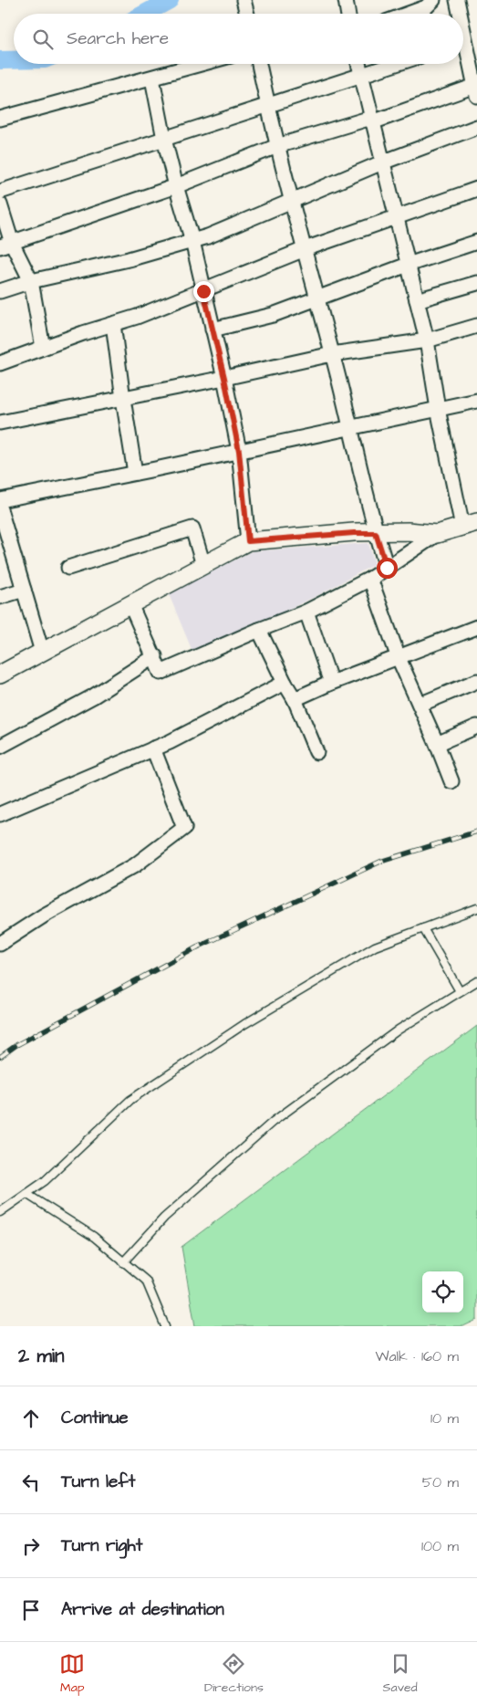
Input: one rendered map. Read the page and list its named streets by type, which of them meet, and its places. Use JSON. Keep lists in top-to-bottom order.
{
  "page": {
    "search": "Search here",
    "heading": ["2 min", "Walk · 160 m"],
    "list": [
      ["Continue", "10 m"],
      ["Turn left", "50 m"],
      ["Turn right", "100 m"],
      "Arrive at destination"
    ],
    "nav": ["Map", "Directions", "Saved"]
  }
}
